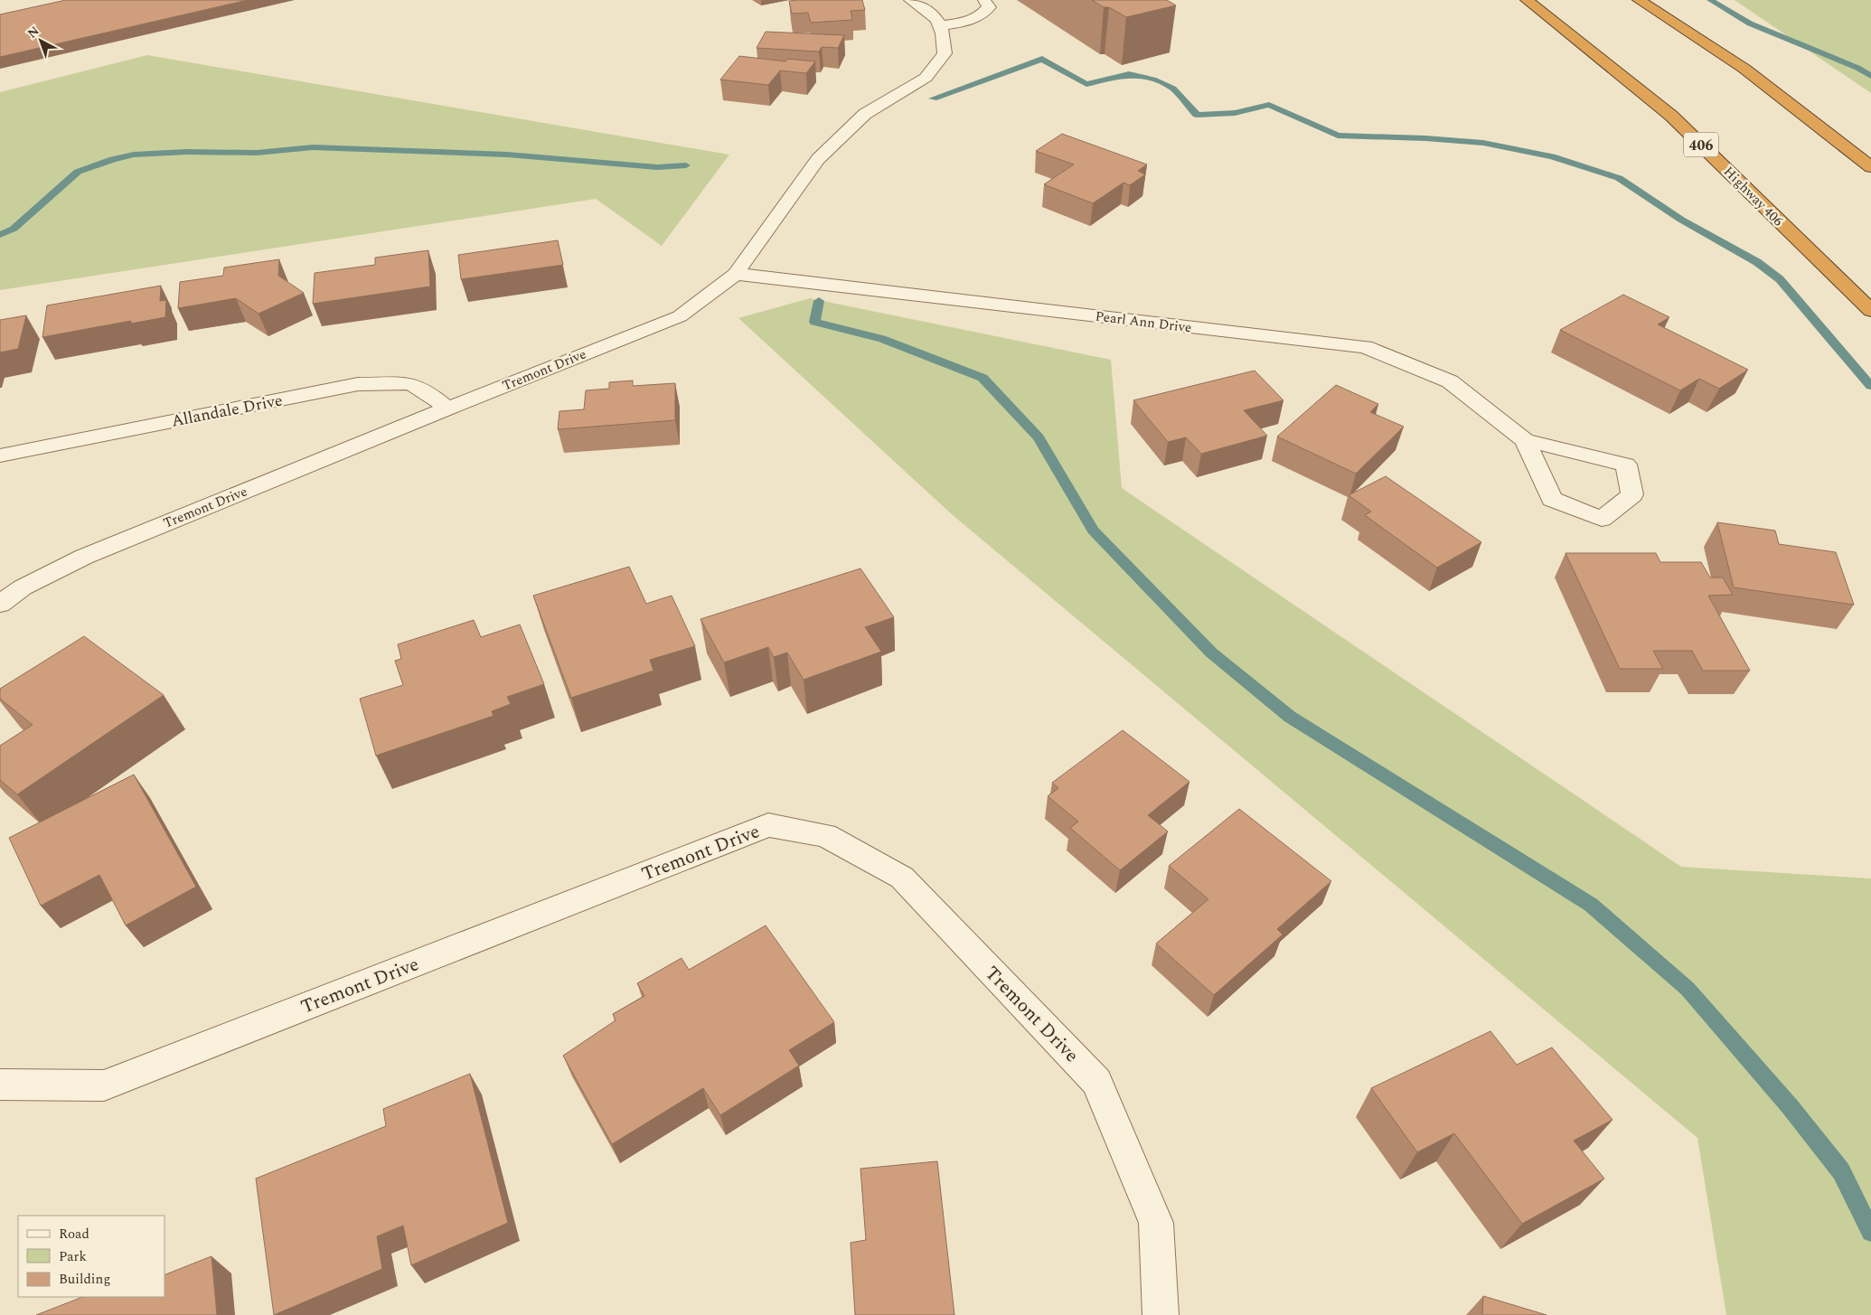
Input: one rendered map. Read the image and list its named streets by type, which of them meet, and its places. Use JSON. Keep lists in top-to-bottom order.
{
  "streets": {
    "highway": ["406", "Highway 406"],
    "street": ["Pearl Ann Drive", "Tremont Drive", "Allandale Drive"]
  },
  "crossings": [
    ["Pearl Ann Drive", "Tremont Drive"],
    ["Tremont Drive", "Allandale Drive"]
  ],
  "legend": ["Road", "Park", "Building"],
  "north": "top left"
}
